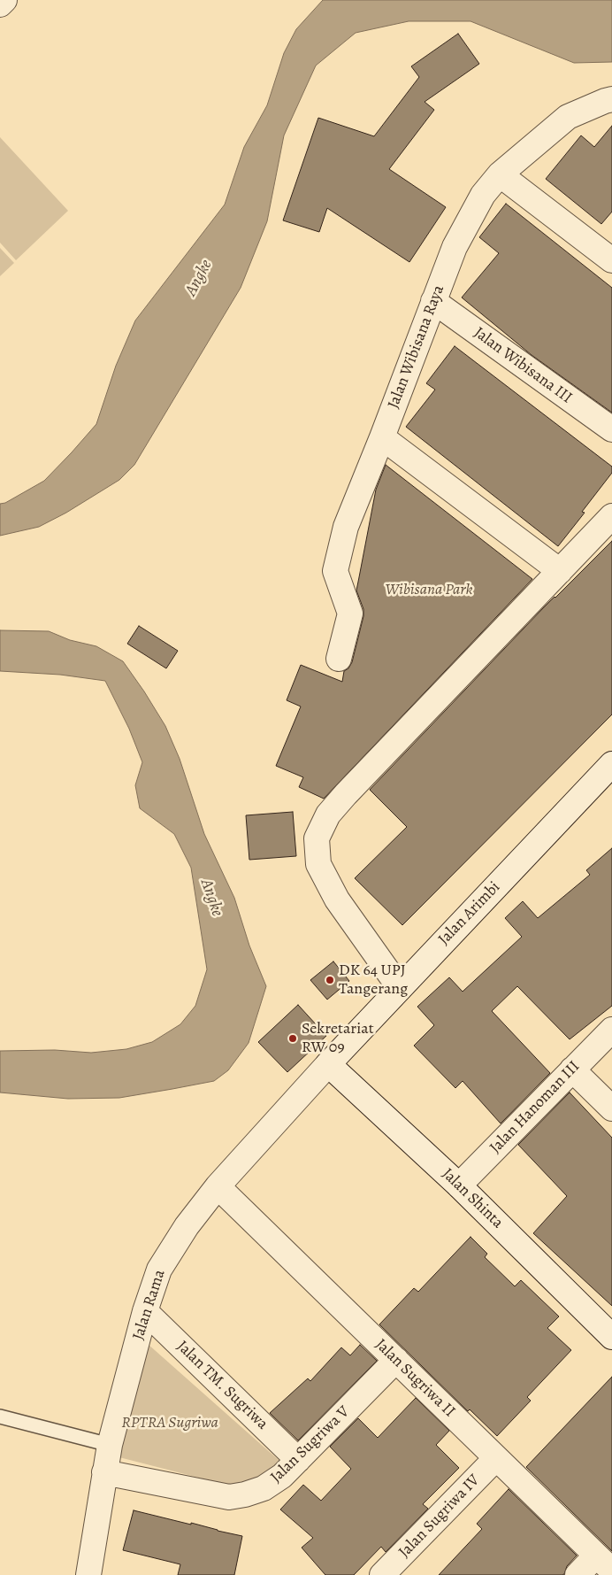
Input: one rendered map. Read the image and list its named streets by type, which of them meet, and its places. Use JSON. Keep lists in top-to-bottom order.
{
  "streets": {
    "street": [
      "Jalan Wibisana Raya",
      "Jalan Wibisana III",
      "Jalan Arimbi",
      "Jalan Hanoman III",
      "Jalan Shinta",
      "Jalan Rama",
      "Jalan Sugriwa II",
      "Jalan TM. Sugriwa",
      "Jalan Sugriwa V",
      "Jalan Sugriwa IV"
    ]
  },
  "crossings": [
    ["Jalan Wibisana Raya", "Jalan Wibisana III"],
    ["Jalan Arimbi", "Jalan Shinta"],
    ["Jalan Arimbi", "Jalan Rama"],
    ["Jalan Hanoman III", "Jalan Shinta"],
    ["Jalan Shinta", "Jalan Rama"],
    ["Jalan Rama", "Jalan Sugriwa II"],
    ["Jalan Rama", "Jalan TM. Sugriwa"],
    ["Jalan Rama", "Jalan Sugriwa V"],
    ["Jalan Sugriwa II", "Jalan Sugriwa V"],
    ["Jalan Sugriwa II", "Jalan Sugriwa IV"],
    ["Jalan TM. Sugriwa", "Jalan Sugriwa V"]
  ],
  "water": ["Angke"],
  "parks": ["Wibisana Park", "RPTRA Sugriwa"],
  "places": ["DK 64 UPJ Tangerang", "Sekretariat RW 09"]
}
